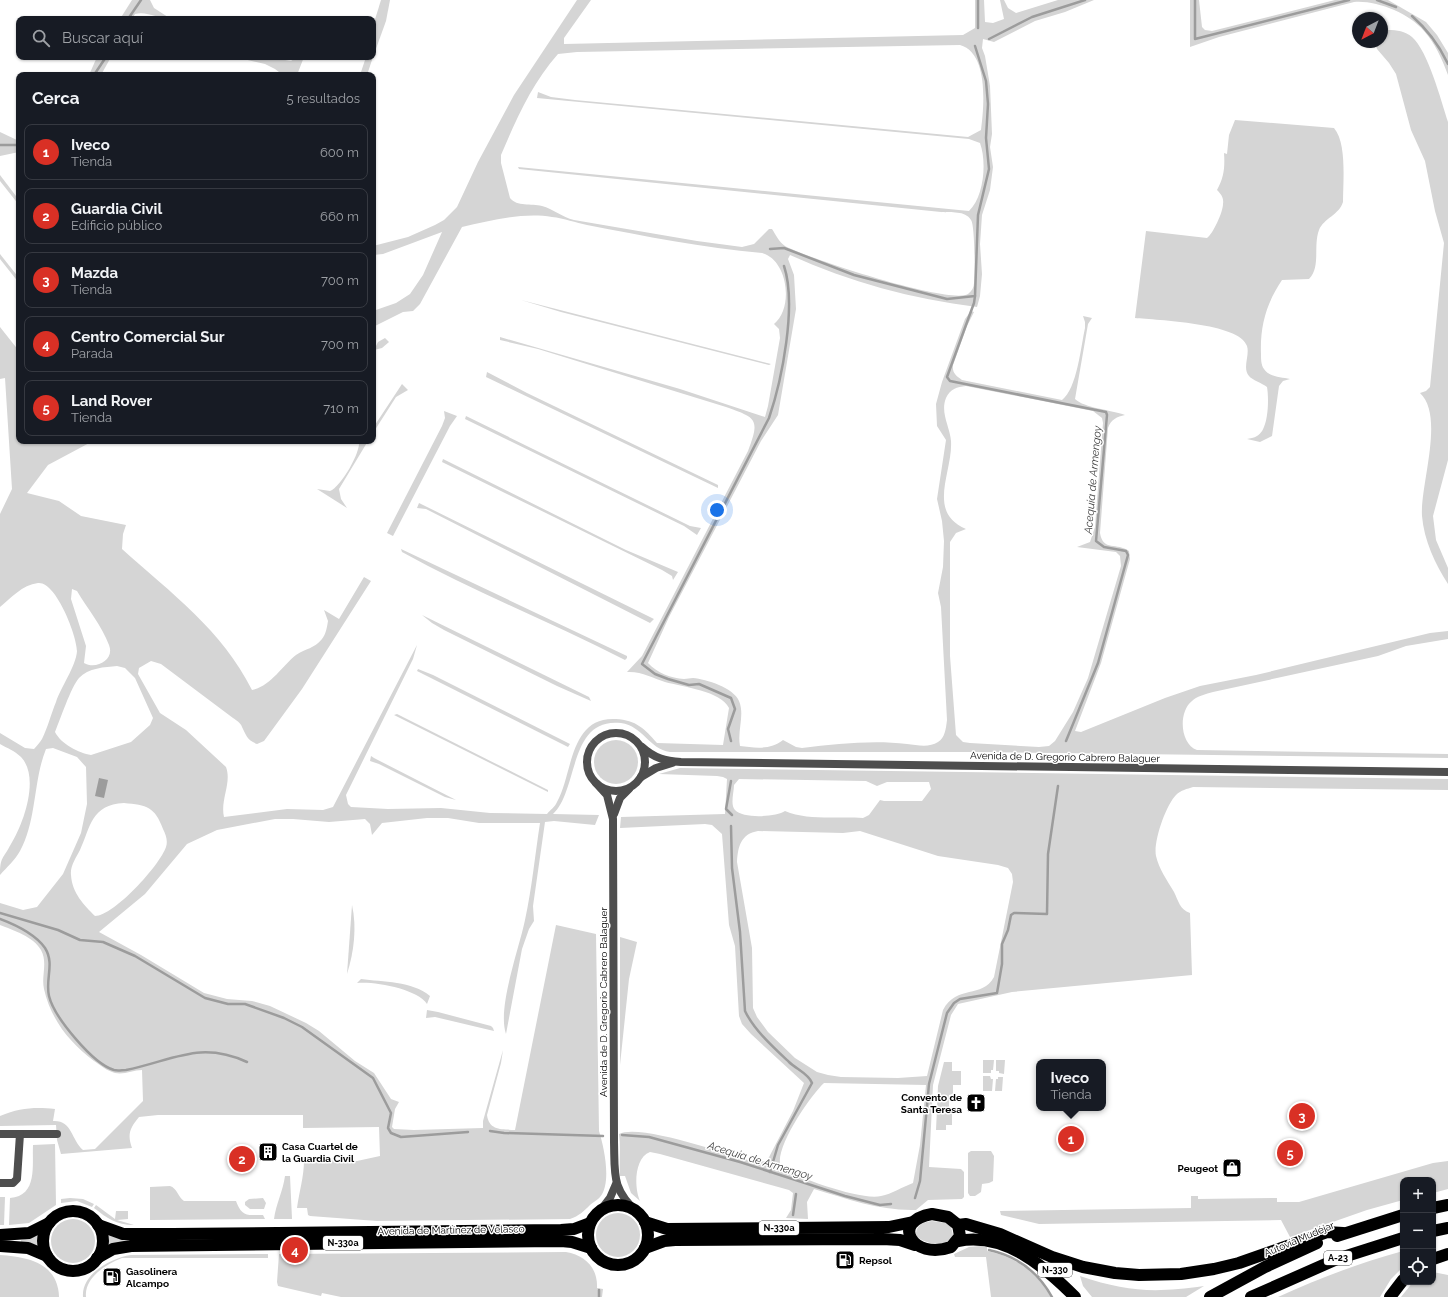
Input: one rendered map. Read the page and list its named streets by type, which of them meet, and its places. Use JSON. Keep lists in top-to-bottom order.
{
  "streets": {
    "highway": [
      "N-330a",
      "Avenida de Martínez de Velasco",
      "Autovía Mudéjar",
      "A-23",
      "N-330"
    ],
    "street": ["Avenida de D. Gregorio Cabrero Balaguer"]
  },
  "crossings": [
    ["Avenida de D. Gregorio Cabrero Balaguer", "N-330a"],
    ["Avenida de D. Gregorio Cabrero Balaguer", "Avenida de Martínez de Velasco"],
    ["N-330a", "Avenida de Martínez de Velasco"],
    ["N-330a", "N-330"]
  ],
  "water": ["Acequia de Armengoy"],
  "places": {
    "church": ["Convento de Santa Teresa"],
    "building": ["Casa Cuartel de la Guardia Civil"],
    "shop": ["Peugeot"],
    "fuel station": ["Repsol", "Gasolinera Alcampo"]
  },
  "north": "bottom left",
  "page": {
    "search": "Buscar aquí",
    "heading": ["Cerca", "5 resultados"],
    "list": [
      {
        "mark": "1",
        "name": "Iveco",
        "note": "Tienda",
        "value": "600 m"
      },
      {
        "mark": "2",
        "name": "Guardia Civil",
        "note": "Edificio público",
        "value": "660 m"
      },
      {
        "mark": "3",
        "name": "Mazda",
        "note": "Tienda",
        "value": "700 m"
      },
      {
        "mark": "4",
        "name": "Centro Comercial Sur",
        "note": "Parada",
        "value": "700 m"
      },
      {
        "mark": "5",
        "name": "Land Rover",
        "note": "Tienda",
        "value": "710 m"
      }
    ],
    "popup": ["Iveco", "Tienda"],
    "pins": [
      "3",
      "1",
      "5",
      "2",
      "4"
    ],
    "map_buttons": ["+", "−"]
  }
}
